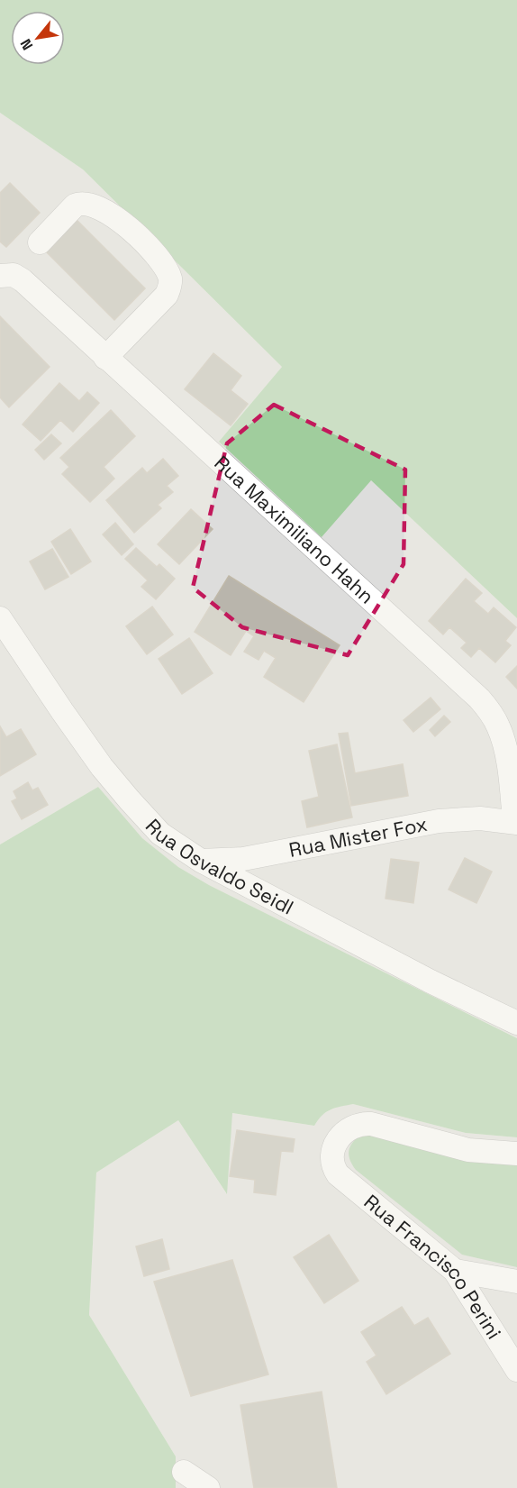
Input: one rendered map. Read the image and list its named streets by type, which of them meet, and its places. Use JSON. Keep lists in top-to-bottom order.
{
  "streets": {
    "street": [
      "Rua Maximiliano Hahn",
      "Rua Mister Fox",
      "Rua Osvaldo Seidl",
      "Rua Francisco Perini"
    ]
  },
  "crossings": [
    ["Rua Maximiliano Hahn", "Rua Mister Fox"],
    ["Rua Mister Fox", "Rua Osvaldo Seidl"]
  ],
  "north": "bottom left"
}
